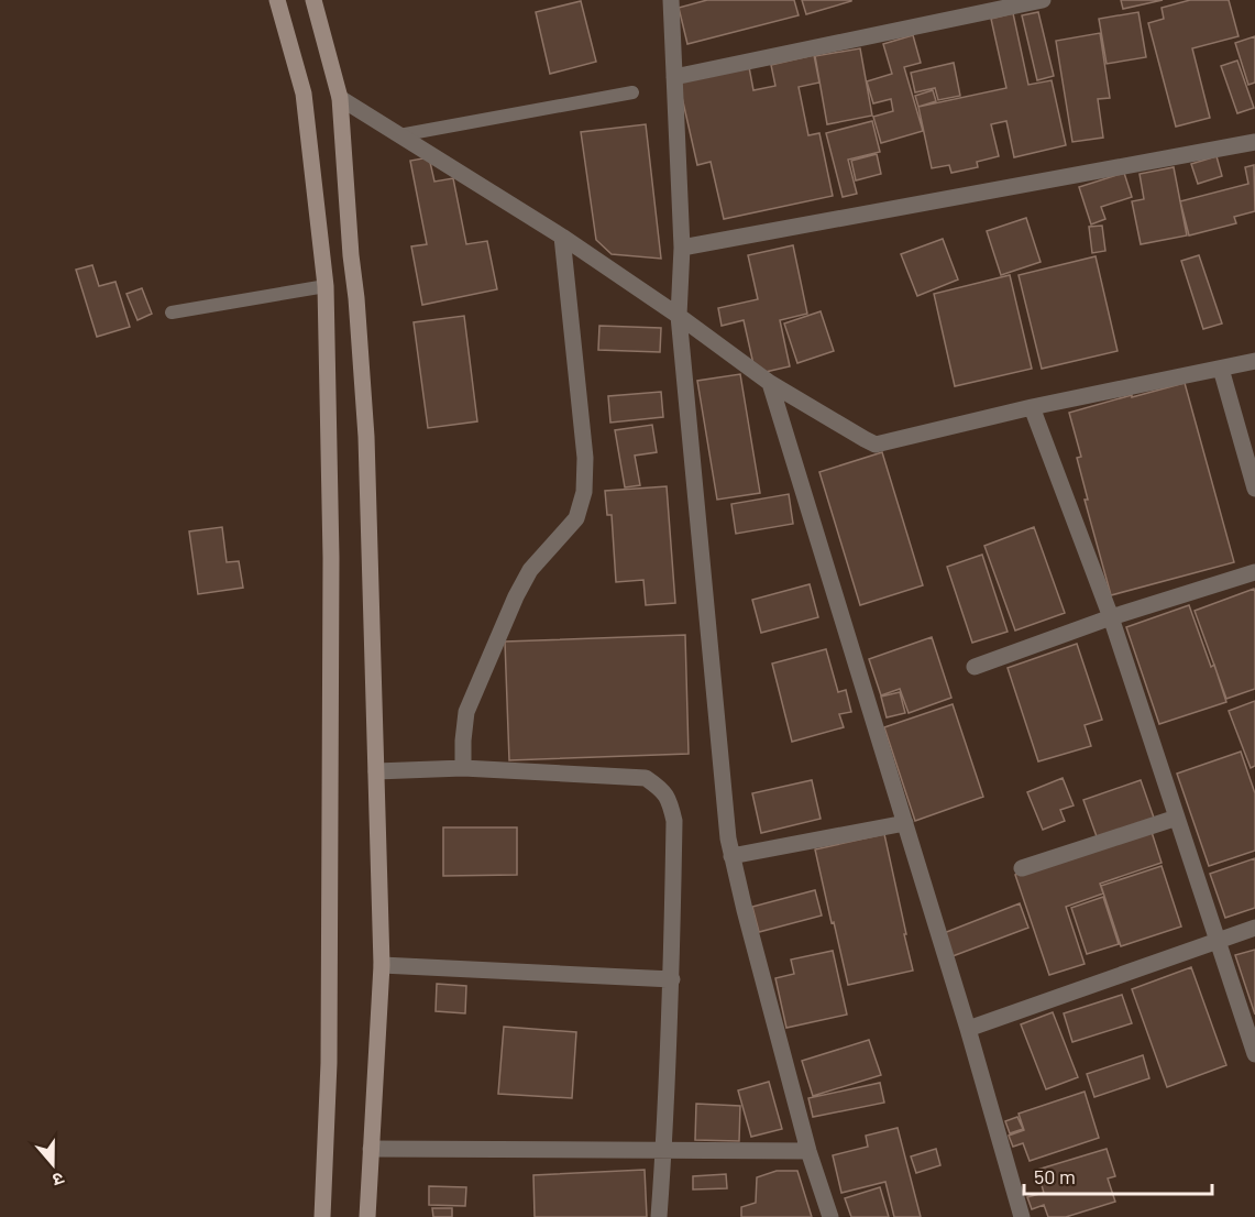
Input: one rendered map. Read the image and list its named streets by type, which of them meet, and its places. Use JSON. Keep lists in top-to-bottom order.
{
  "scale_bar": "50 m",
  "north": "bottom"
}
